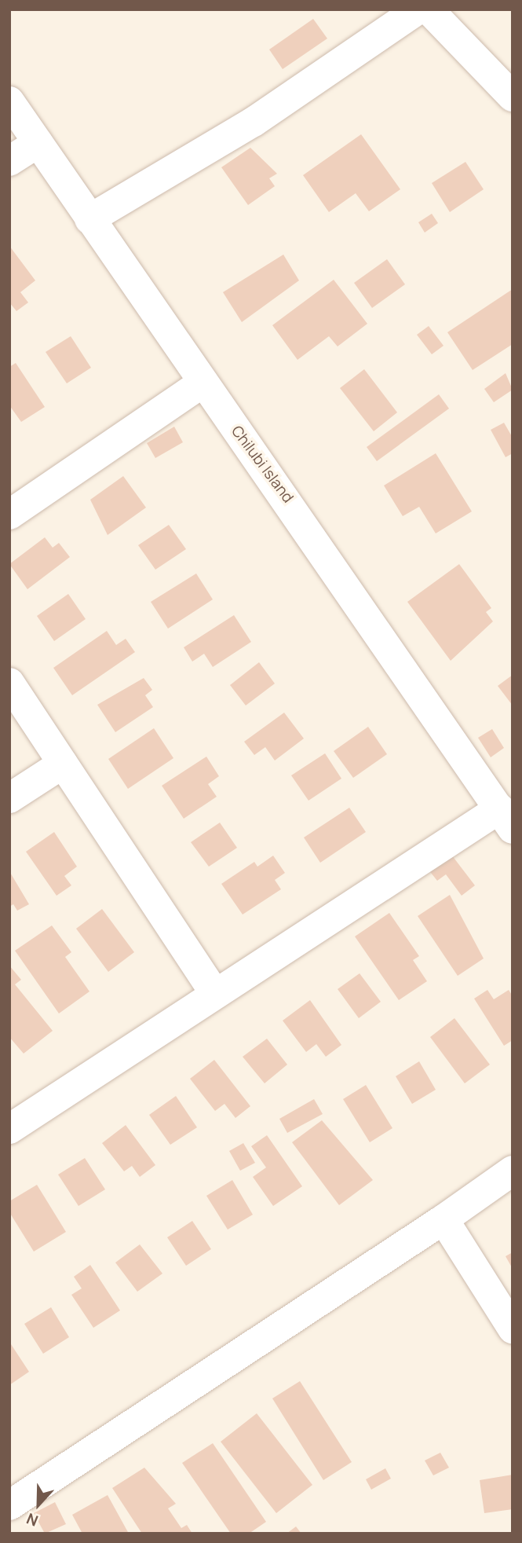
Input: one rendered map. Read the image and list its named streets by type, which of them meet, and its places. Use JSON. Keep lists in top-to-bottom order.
{
  "streets": {
    "street": ["Chilubi Island"]
  },
  "north": "bottom"
}
